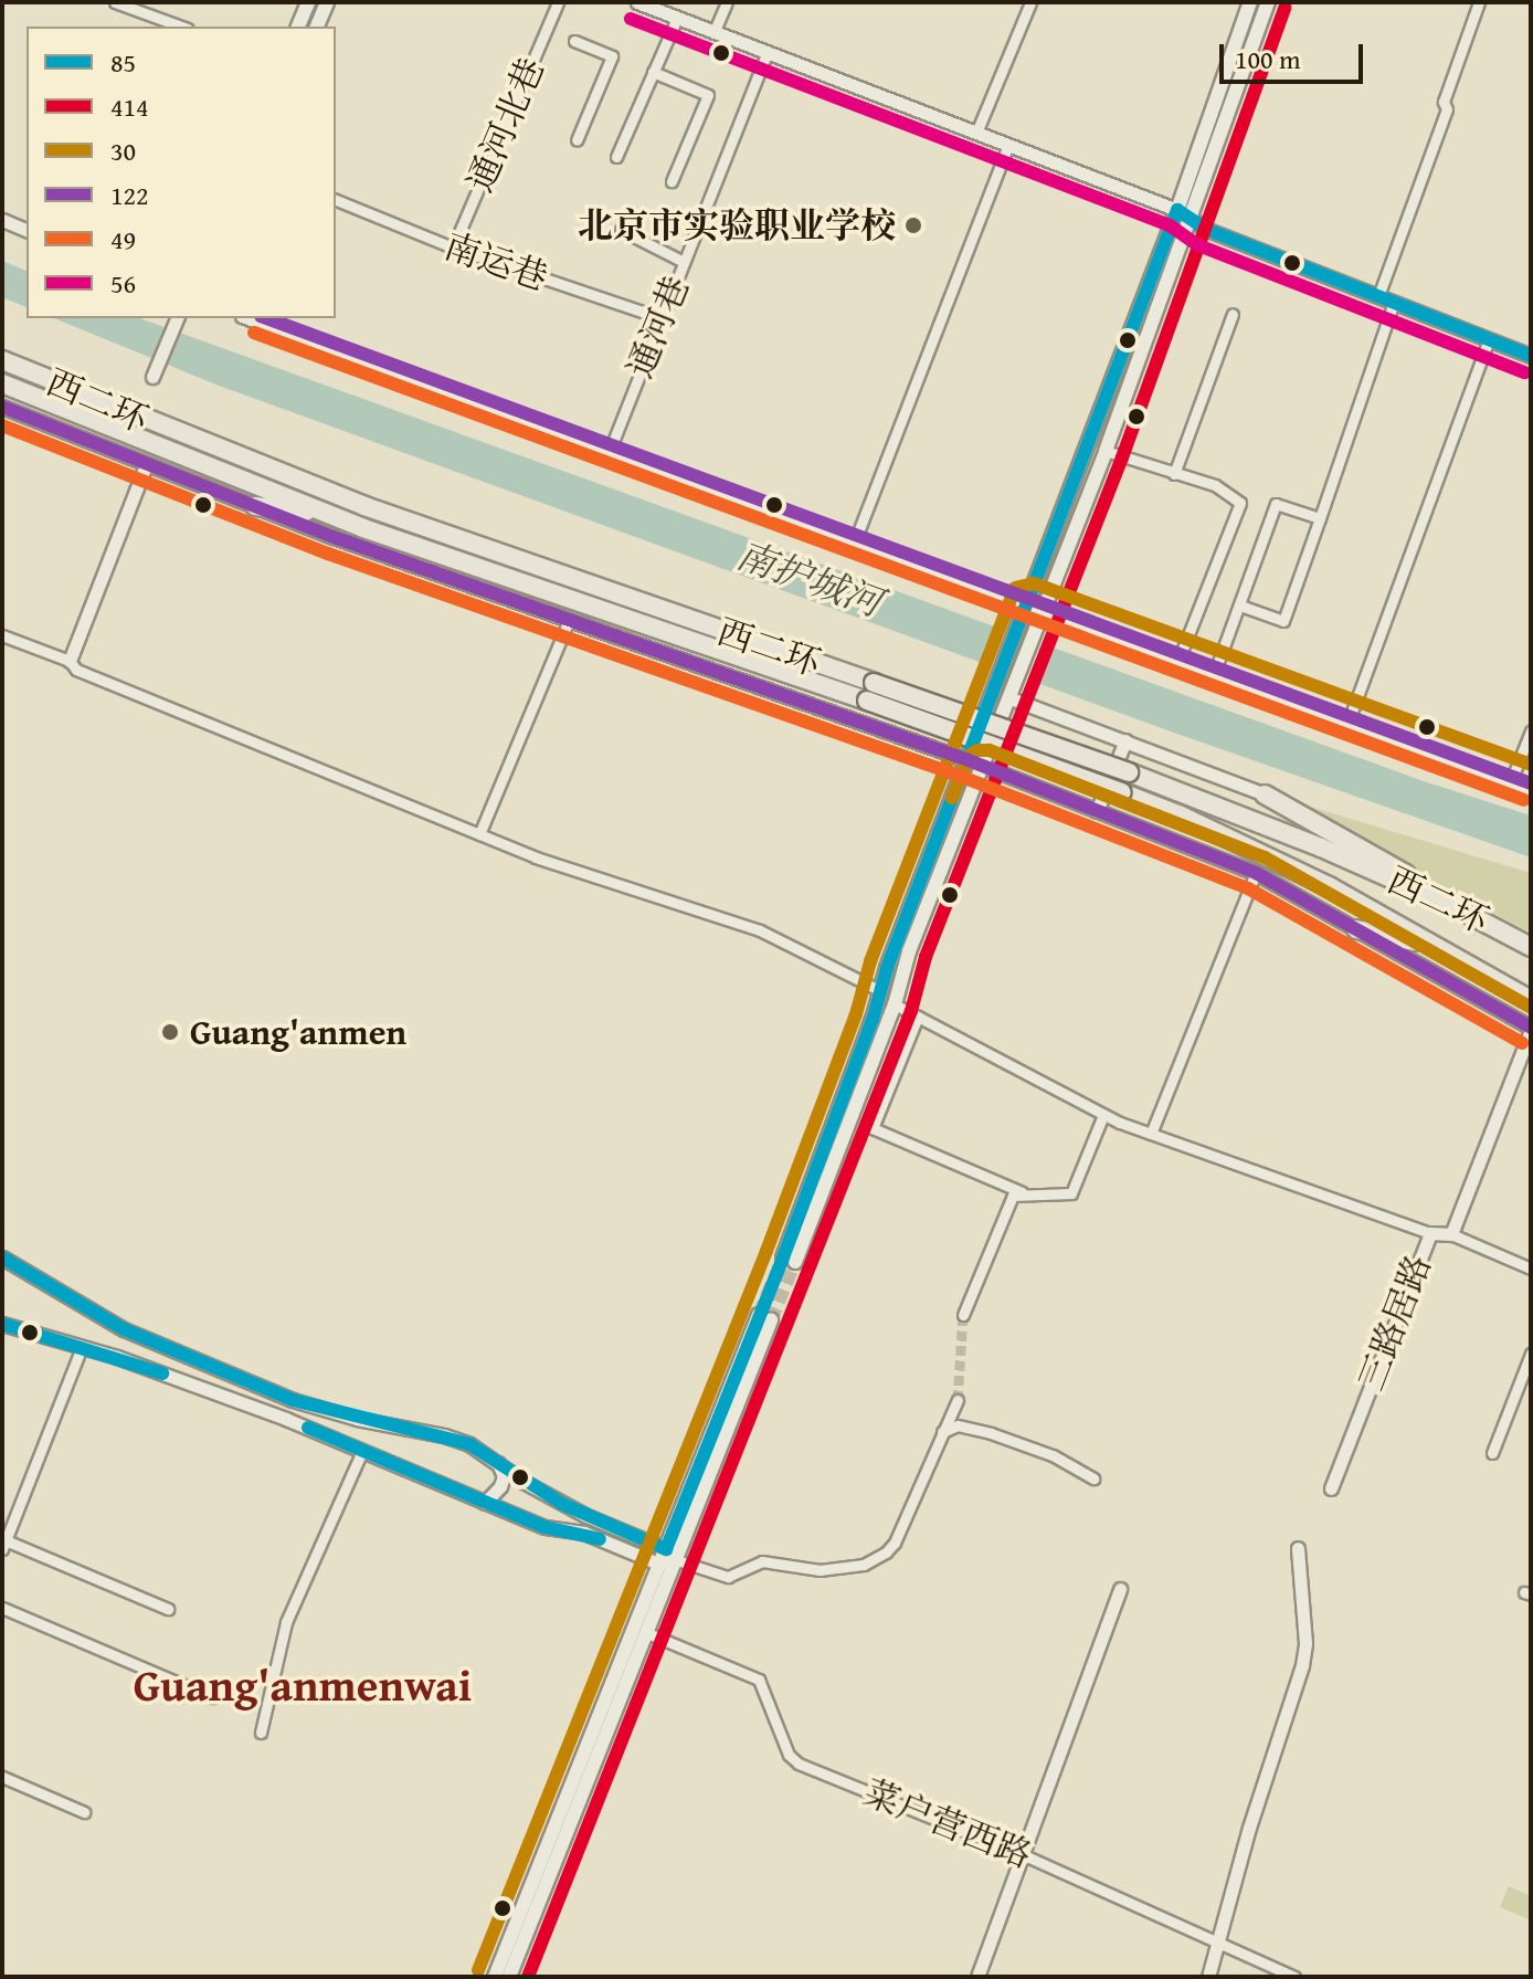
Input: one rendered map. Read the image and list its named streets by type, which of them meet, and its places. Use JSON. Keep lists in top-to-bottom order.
{
  "streets": {
    "highway": ["西二环"],
    "street": [
      "通河北巷",
      "南运巷",
      "通河巷",
      "三路居路",
      "菜户营西路"
    ]
  },
  "crossings": [
    ["通河北巷", "南运巷"],
    ["南运巷", "通河巷"]
  ],
  "districts": ["Guang'anmenwai"],
  "water": ["南护城河"],
  "places": ["北京市实验职业学校", "Guang'anmen"],
  "lines": [
    "transit line 414",
    "transit line 56",
    "transit line 85",
    "transit line 122",
    "transit line 49",
    "transit line 30"
  ],
  "legend": [
    "85",
    "414",
    "30",
    "122",
    "49",
    "56"
  ],
  "scale_bar": "100 m"
}
